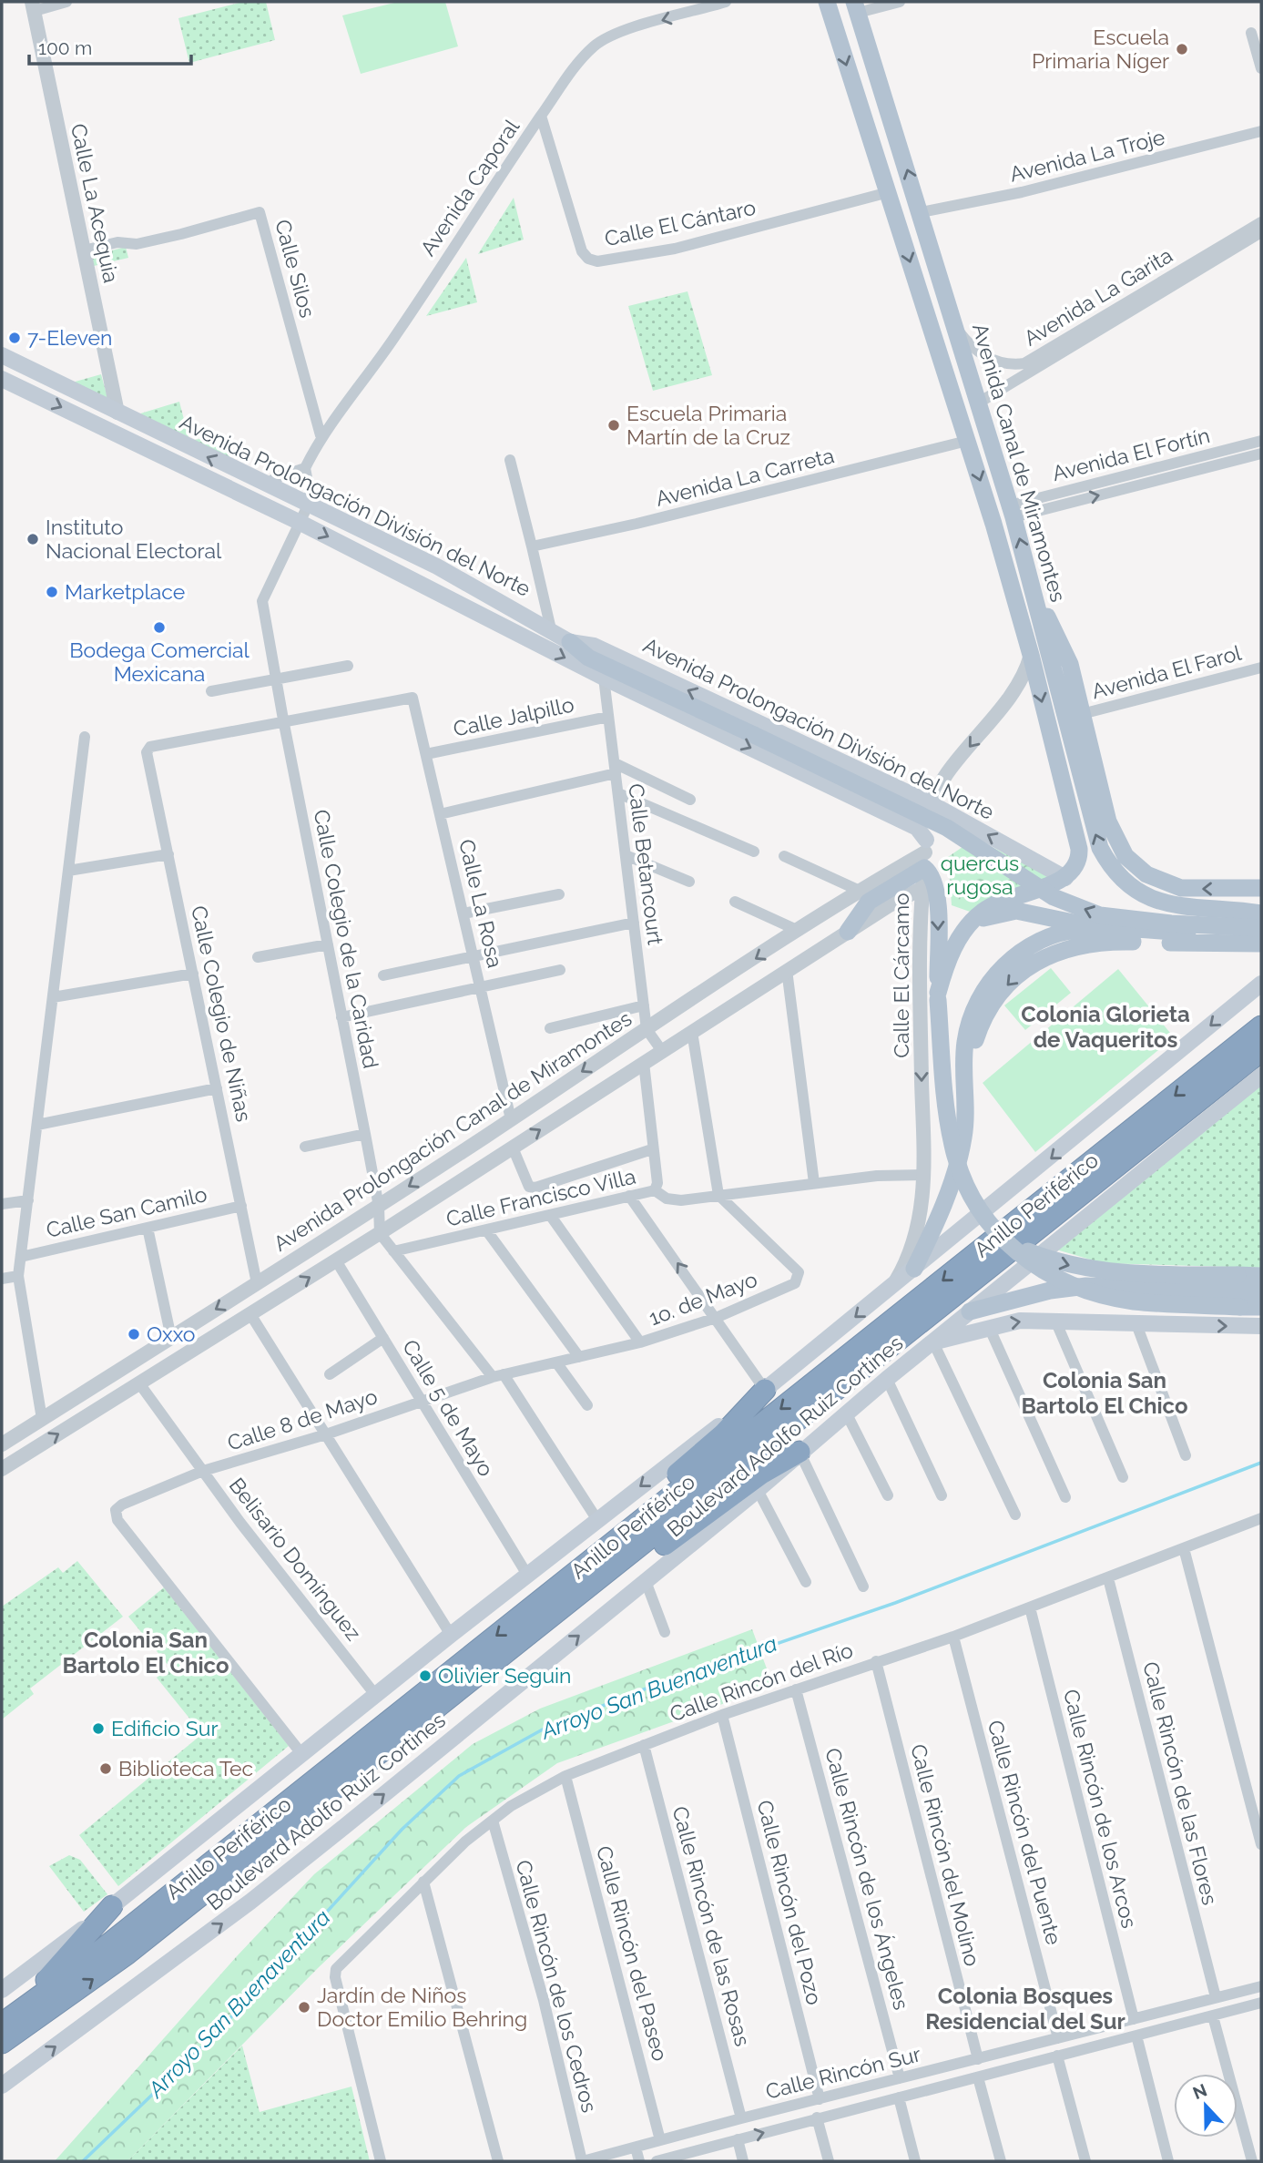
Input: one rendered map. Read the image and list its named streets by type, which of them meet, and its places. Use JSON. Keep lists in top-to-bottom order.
{
  "streets": {
    "highway": ["Anillo Periférico"],
    "main road": ["Avenida Canal de Miramontes", "Avenida Prolongación División del Norte", "Boulevard Adolfo Ruiz Cortines"],
    "street": [
      "Avenida La Troje",
      "Avenida Caporal",
      "Calle La Acequia",
      "Calle El Cántaro",
      "Calle Silos",
      "Avenida La Garita",
      "Avenida El Fortín",
      "Avenida La Carreta",
      "Avenida El Farol",
      "Calle Jalpillo",
      "Calle Betancourt",
      "Calle La Rosa",
      "Calle Colegio de la Caridad",
      "Calle El Cárcamo",
      "Calle Colegio de Niñas",
      "Avenida Prolongación Canal de Miramontes",
      "Calle Francisco Villa",
      "Calle San Camilo",
      "1o. de Mayo",
      "Calle 5 de Mayo",
      "Calle 8 de Mayo",
      "Belisario Domínguez",
      "Calle Rincón del Río",
      "Calle Rincón de las Flores",
      "Calle Rincón de los Arcos",
      "Calle Rincón del Puente",
      "Calle Rincón del Molino",
      "Calle Rincón de los Ángeles",
      "Calle Rincón del Pozo",
      "Calle Rincón de las Rosas",
      "Calle Rincón del Paseo",
      "Calle Rincón de los Cedros",
      "Calle Rincón Sur"
    ]
  },
  "crossings": [
    ["Avenida La Troje", "Avenida Canal de Miramontes"],
    ["Avenida Caporal", "Calle El Cántaro"],
    ["Avenida Caporal", "Calle Silos"],
    ["Calle La Acequia", "Calle Silos"],
    ["Calle La Acequia", "Avenida Prolongación División del Norte"],
    ["Calle El Cántaro", "Avenida Canal de Miramontes"],
    ["Avenida La Garita", "Avenida Canal de Miramontes"],
    ["Avenida El Fortín", "Avenida Canal de Miramontes"],
    ["Avenida Canal de Miramontes", "Avenida La Carreta"],
    ["Avenida Canal de Miramontes", "Avenida Prolongación División del Norte"],
    ["Avenida Canal de Miramontes", "Calle El Cárcamo"],
    ["Avenida Prolongación División del Norte", "Calle Betancourt"],
    ["Avenida Prolongación División del Norte", "Calle Colegio de la Caridad"],
    ["Avenida Prolongación División del Norte", "Calle El Cárcamo"],
    ["Avenida Prolongación División del Norte", "Avenida Prolongación Canal de Miramontes"],
    ["Calle Jalpillo", "Calle Betancourt"],
    ["Calle Jalpillo", "Calle La Rosa"],
    ["Calle Betancourt", "Avenida Prolongación Canal de Miramontes"],
    ["Calle La Rosa", "Calle Colegio de la Caridad"],
    ["Calle La Rosa", "Calle Colegio de Niñas"],
    ["Calle La Rosa", "Avenida Prolongación Canal de Miramontes"],
    ["Calle Colegio de la Caridad", "Calle Colegio de Niñas"],
    ["Calle Colegio de la Caridad", "Avenida Prolongación Canal de Miramontes"],
    ["Calle El Cárcamo", "Avenida Prolongación Canal de Miramontes"],
    ["Calle El Cárcamo", "Calle Francisco Villa"],
    ["Calle Colegio de Niñas", "Avenida Prolongación Canal de Miramontes"],
    ["Calle Colegio de Niñas", "Calle San Camilo"],
    ["Calle Francisco Villa", "1o. de Mayo"],
    ["1o. de Mayo", "Calle 8 de Mayo"],
    ["Calle 5 de Mayo", "Calle 8 de Mayo"],
    ["Calle 8 de Mayo", "Belisario Domínguez"],
    ["Calle Rincón del Río", "Calle Rincón de las Flores"],
    ["Calle Rincón del Río", "Calle Rincón de los Arcos"],
    ["Calle Rincón del Río", "Calle Rincón del Puente"],
    ["Calle Rincón del Río", "Calle Rincón del Molino"],
    ["Calle Rincón del Río", "Calle Rincón de los Ángeles"],
    ["Calle Rincón del Río", "Calle Rincón del Pozo"],
    ["Calle Rincón del Río", "Calle Rincón de las Rosas"],
    ["Calle Rincón del Río", "Calle Rincón del Paseo"],
    ["Calle Rincón del Río", "Calle Rincón de los Cedros"],
    ["Calle Rincón de las Flores", "Calle Rincón Sur"],
    ["Calle Rincón de los Arcos", "Calle Rincón Sur"],
    ["Calle Rincón del Puente", "Calle Rincón Sur"],
    ["Calle Rincón del Molino", "Calle Rincón Sur"],
    ["Calle Rincón de los Ángeles", "Calle Rincón Sur"],
    ["Calle Rincón del Pozo", "Calle Rincón Sur"],
    ["Calle Rincón de las Rosas", "Calle Rincón Sur"],
    ["Calle Rincón del Paseo", "Calle Rincón Sur"],
    ["Calle Rincón de los Cedros", "Calle Rincón Sur"]
  ],
  "districts": [
    "Colonia Glorieta de Vaqueritos",
    "Colonia San Bartolo El Chico",
    "Colonia San Bartolo El Chico",
    "Colonia Bosques Residencial del Sur"
  ],
  "water": ["Arroyo San Buenaventura"],
  "parks": ["quercus rugosa"],
  "places": [
    "Escuela Primaria Níger",
    "7-Eleven",
    "Escuela Primaria Martín de la Cruz",
    "Instituto Nacional Electoral",
    "Marketplace",
    "Bodega Comercial Mexicana",
    "Oxxo",
    "Olivier Seguin",
    "Edificio Sur",
    "Biblioteca Tec",
    "Jardín de Niños Doctor Emilio Behring"
  ],
  "scale_bar": "100 m",
  "north": "top"
}
